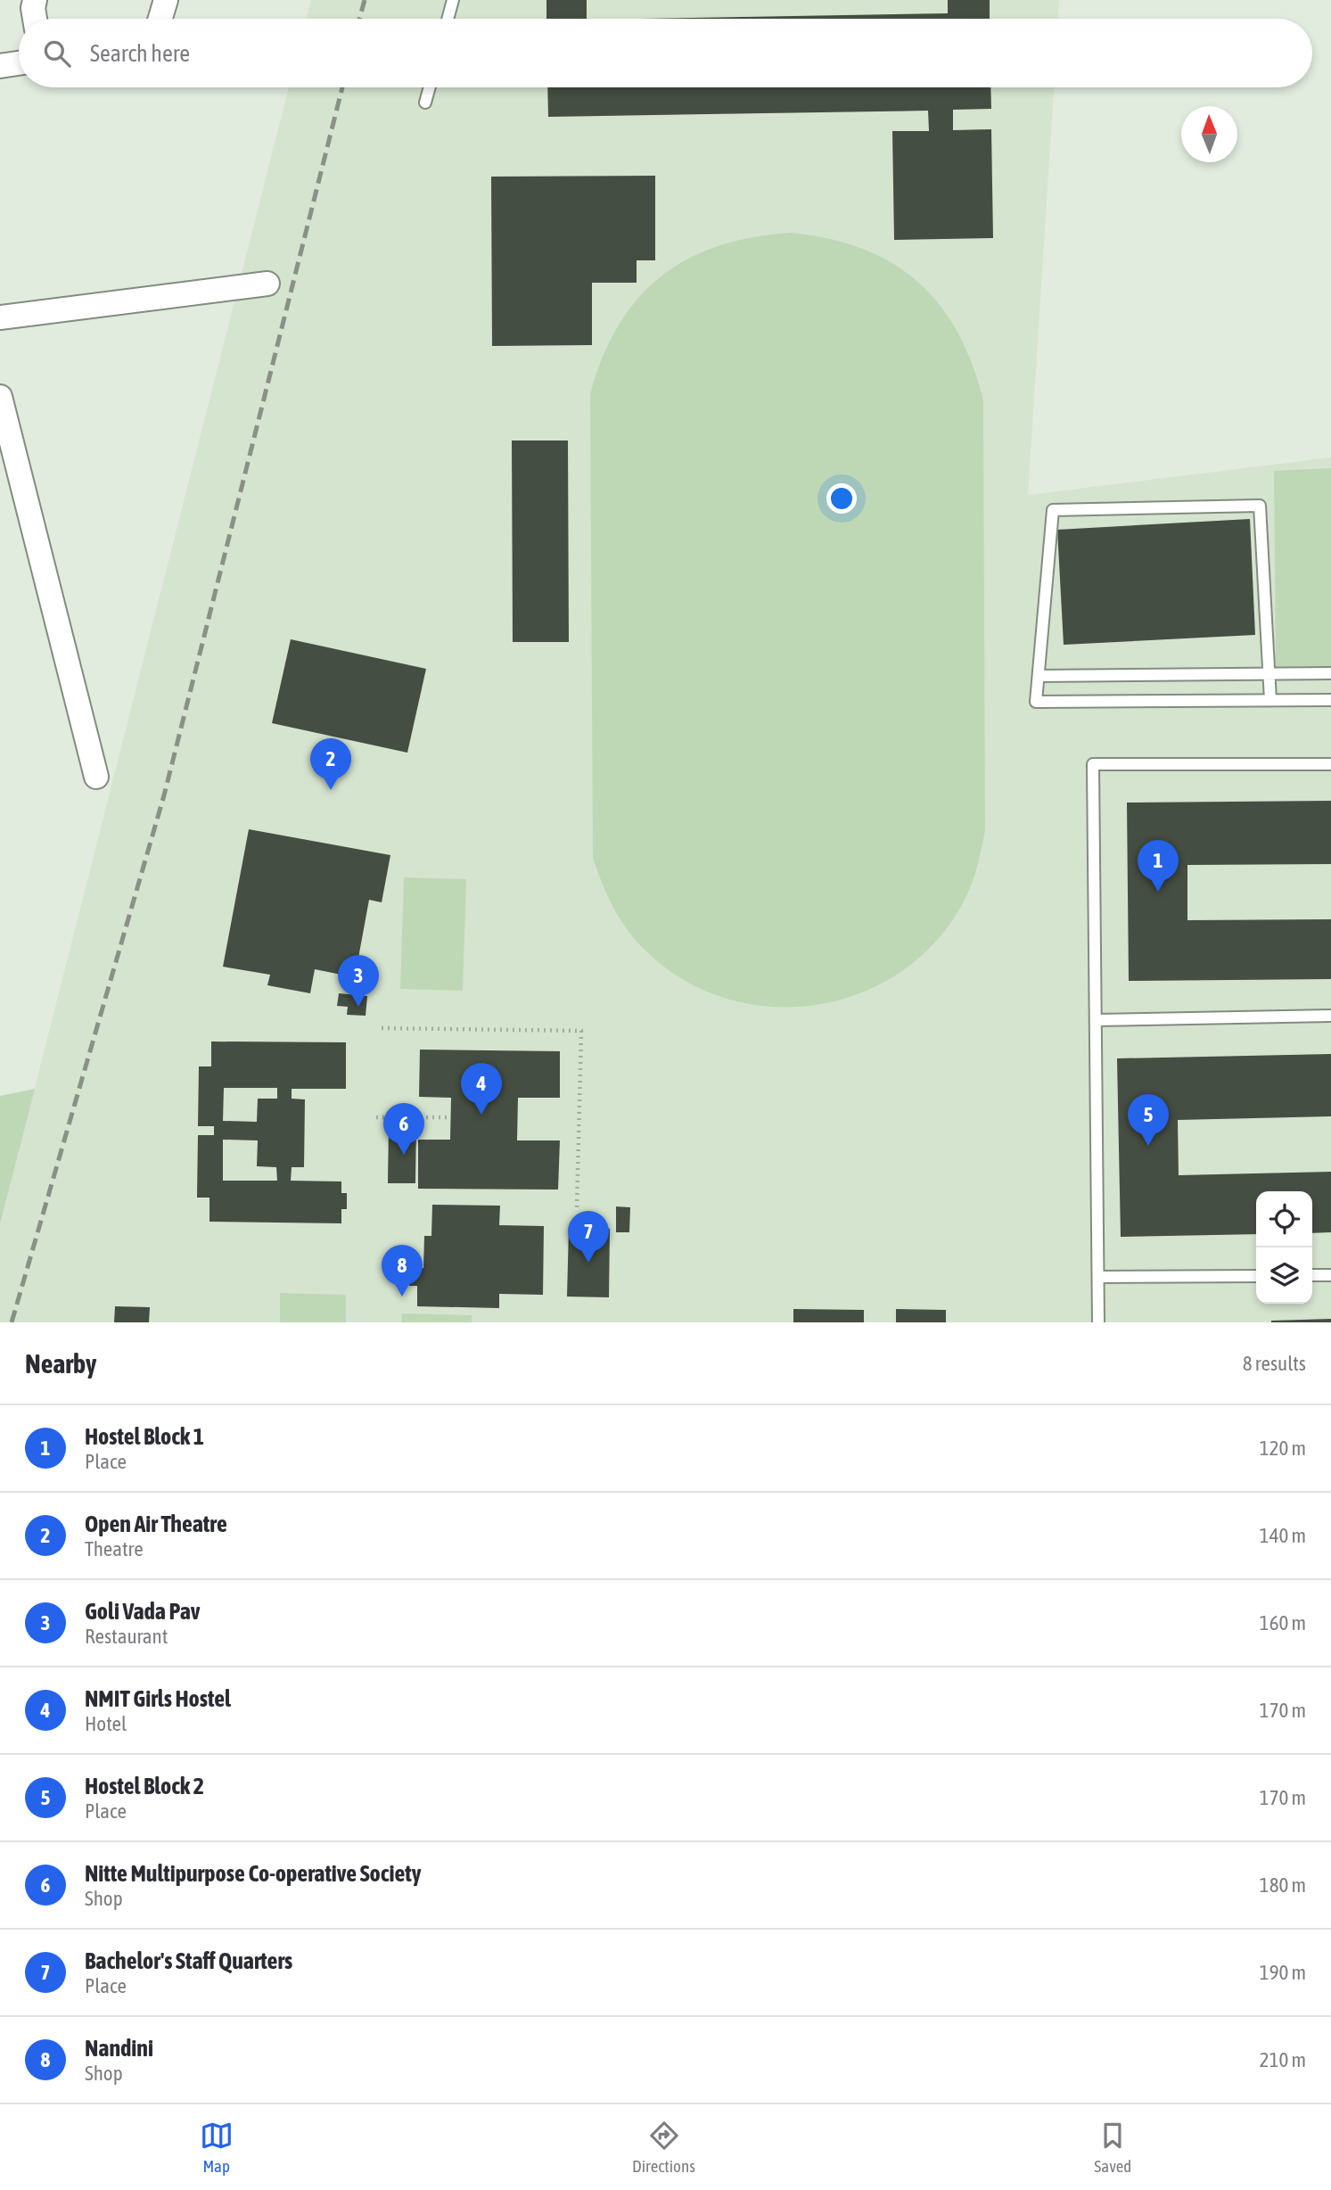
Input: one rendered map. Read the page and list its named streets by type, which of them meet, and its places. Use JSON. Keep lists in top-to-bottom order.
{
  "north": "top",
  "page": {
    "search": "Search here",
    "pins": [
      "2",
      "1",
      "3",
      "4",
      "5",
      "6",
      "7",
      "8"
    ],
    "heading": ["Nearby", "8 results"],
    "list": [
      {
        "mark": "1",
        "name": "Hostel Block 1",
        "note": "Place",
        "value": "120 m"
      },
      {
        "mark": "2",
        "name": "Open Air Theatre",
        "note": "Theatre",
        "value": "140 m"
      },
      {
        "mark": "3",
        "name": "Goli Vada Pav",
        "note": "Restaurant",
        "value": "160 m"
      },
      {
        "mark": "4",
        "name": "NMIT Girls Hostel",
        "note": "Hotel",
        "value": "170 m"
      },
      {
        "mark": "5",
        "name": "Hostel Block 2",
        "note": "Place",
        "value": "170 m"
      },
      {
        "mark": "6",
        "name": "Nitte Multipurpose Co-operative Society",
        "note": "Shop",
        "value": "180 m"
      },
      {
        "mark": "7",
        "name": "Bachelor's Staff Quarters",
        "note": "Place",
        "value": "190 m"
      },
      {
        "mark": "8",
        "name": "Nandini",
        "note": "Shop",
        "value": "210 m"
      }
    ],
    "nav": ["Map", "Directions", "Saved"]
  }
}
